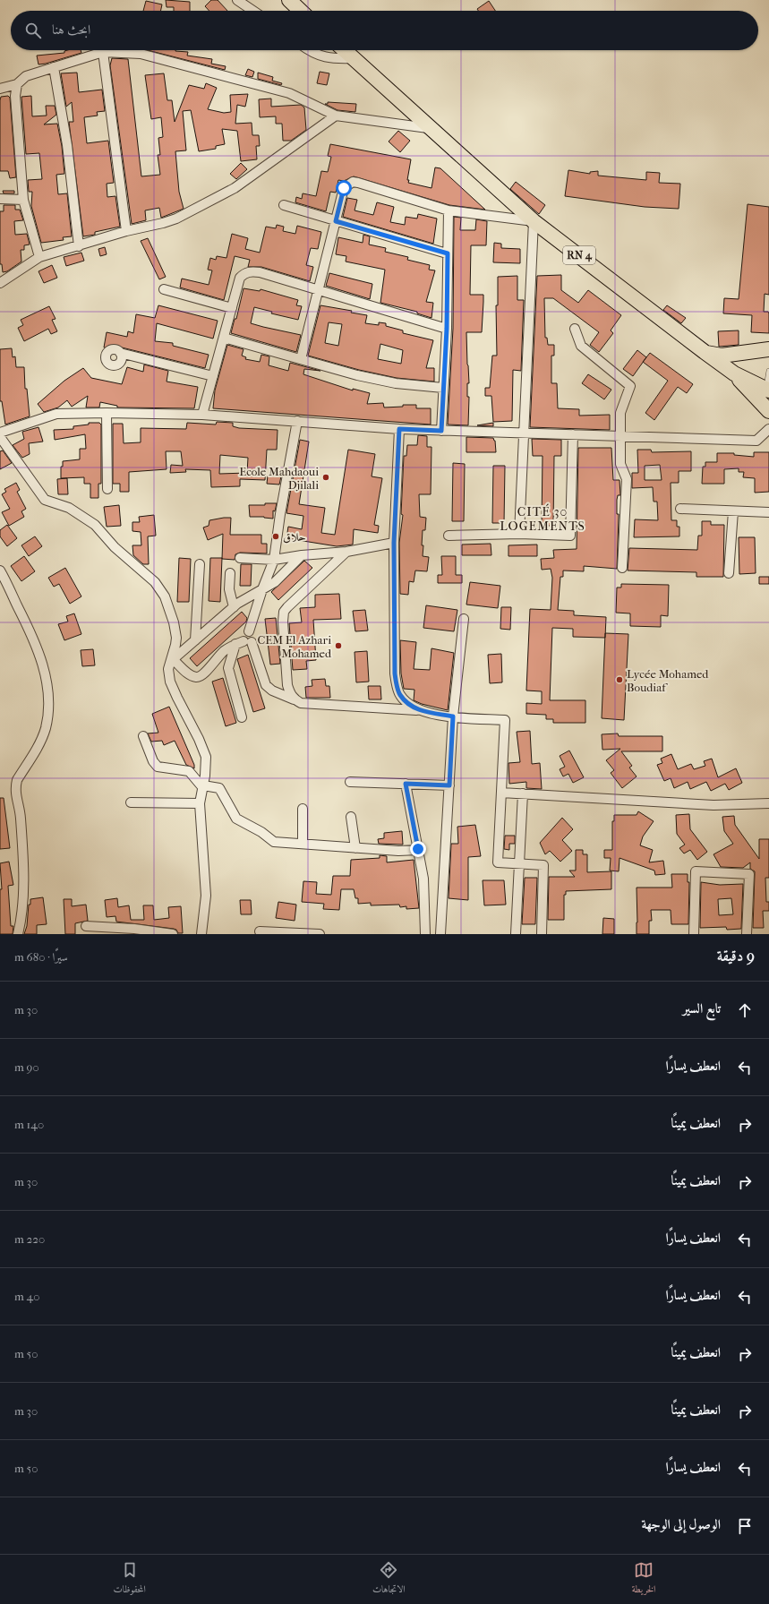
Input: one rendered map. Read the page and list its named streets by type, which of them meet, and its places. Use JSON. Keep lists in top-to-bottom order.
{
  "streets": {
    "main road": ["RN 4"]
  },
  "districts": ["CITÉ 30 LOGEMENTS"],
  "places": [
    "Ecole Mahdaoui Djilali",
    "حلاق",
    "CEM El Azhari Mohamed",
    "Lycée Mohamed Boudiaf"
  ],
  "page": {
    "search": "ابحث هنا",
    "heading": ["9 دقيقة", "سيرًا · 680 m"],
    "list": [
      ["تابع السير", "30 m"],
      ["انعطف يسارًا", "90 m"],
      ["انعطف يمينًا", "140 m"],
      ["انعطف يمينًا", "30 m"],
      ["انعطف يسارًا", "220 m"],
      ["انعطف يسارًا", "40 m"],
      ["انعطف يمينًا", "50 m"],
      ["انعطف يمينًا", "30 m"],
      ["انعطف يسارًا", "50 m"],
      "الوصول إلى الوجهة"
    ],
    "nav": ["الخريطة", "الاتجاهات", "المحفوظات"]
  }
}
